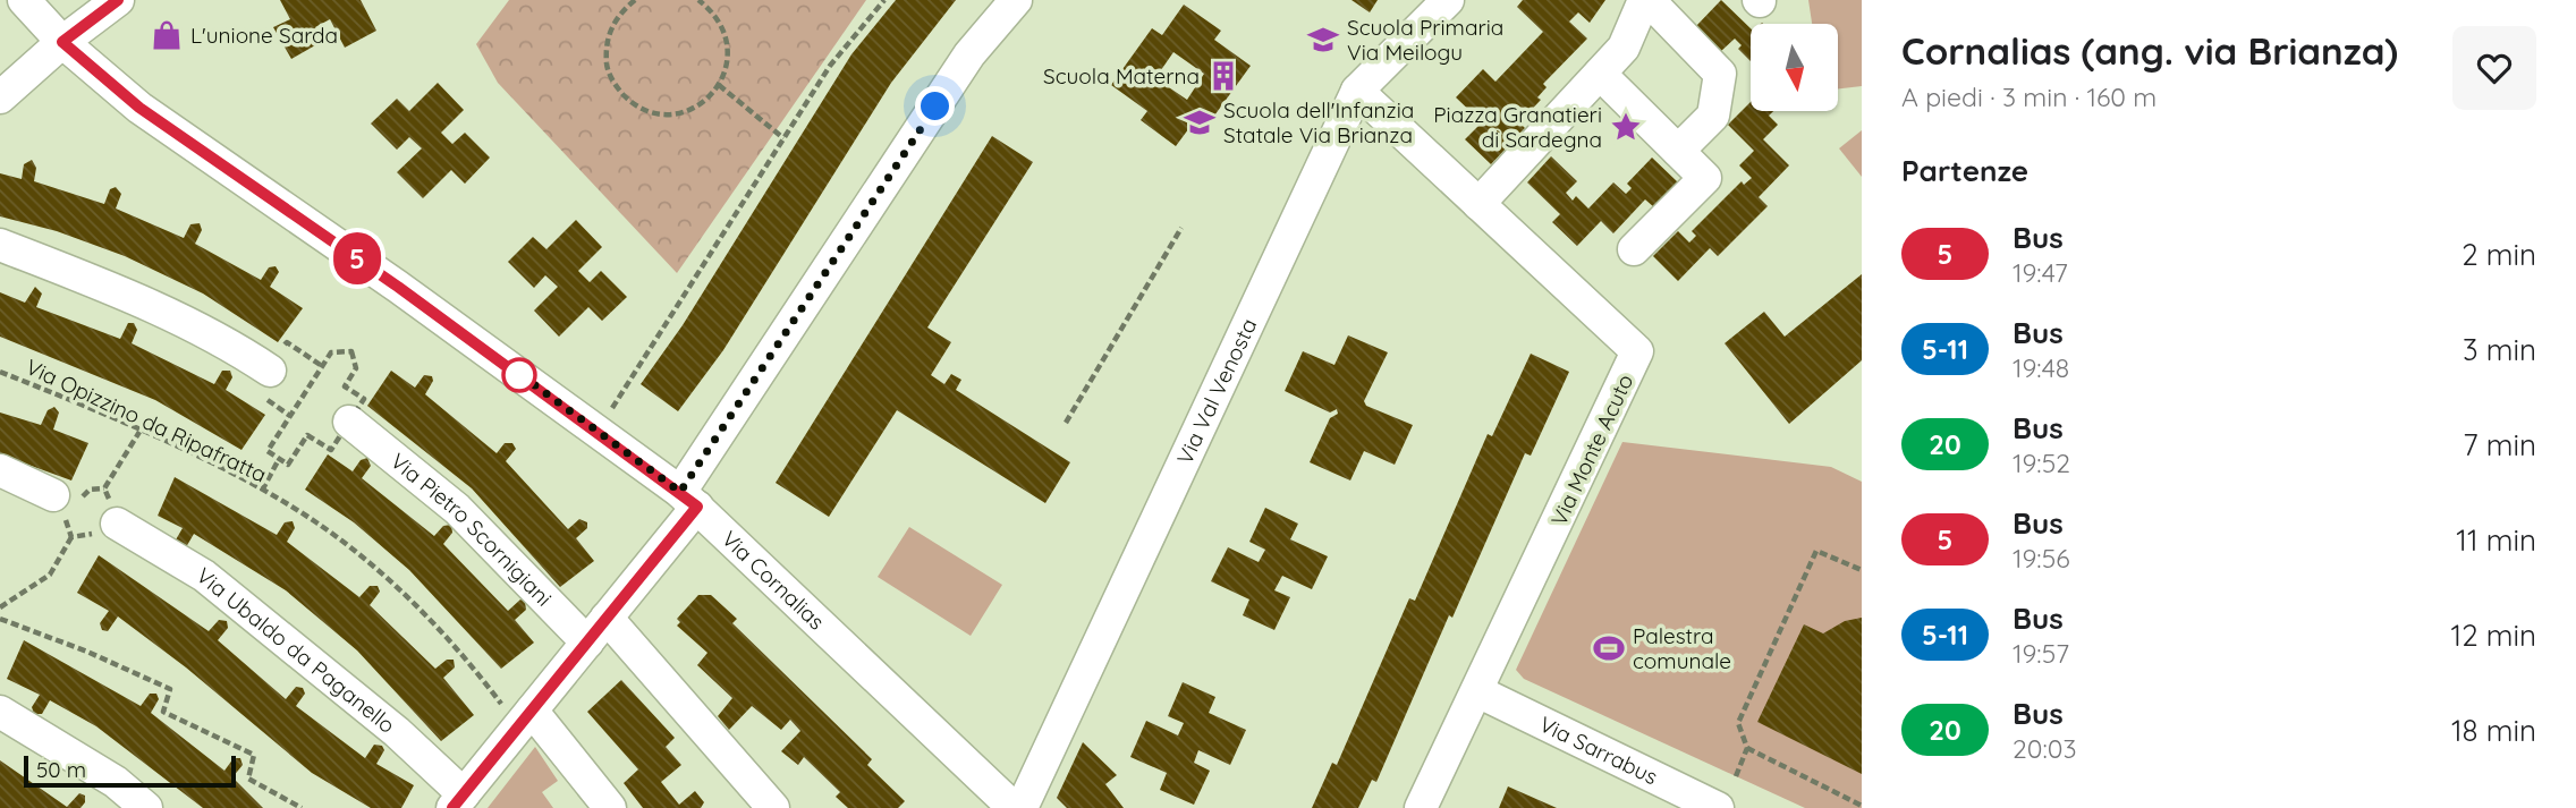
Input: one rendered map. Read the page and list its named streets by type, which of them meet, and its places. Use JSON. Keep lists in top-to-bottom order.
{
  "streets": {
    "street": [
      "Via Val Venosta",
      "Via Monte Acuto",
      "Via Pietro Scornigiani",
      "Via Cornalias",
      "Via Ubaldo da Paganello",
      "Via Sarrabus"
    ],
    "path": ["Via Opizzino da Ripafratta"]
  },
  "crossings": [
    ["Via Val Venosta", "Via Monte Acuto"],
    ["Via Monte Acuto", "Via Sarrabus"]
  ],
  "places": {
    "shop": ["L'unione Sarda"],
    "school or university": ["Scuola Primaria Via Meilogu", "Scuola dell'Infanzia Statale Via Brianza"],
    "building": ["Scuola Materna"],
    "place": ["Piazza Granatieri di Sardegna"],
    "sports": ["Palestra comunale"]
  },
  "lines": ["bus line 5"],
  "scale_bar": "50 m",
  "north": "bottom",
  "page": {
    "on_map": "5",
    "heading": [
      ["Cornalias (ang. via Brianza)", "A piedi · 3 min · 160 m"],
      "Partenze"
    ],
    "list": [
      {
        "mark": "5",
        "name": "Bus",
        "note": "19:47",
        "value": "2 min"
      },
      {
        "mark": "5-11",
        "name": "Bus",
        "note": "19:48",
        "value": "3 min"
      },
      {
        "mark": "20",
        "name": "Bus",
        "note": "19:52",
        "value": "7 min"
      },
      {
        "mark": "5",
        "name": "Bus",
        "note": "19:56",
        "value": "11 min"
      },
      {
        "mark": "5-11",
        "name": "Bus",
        "note": "19:57",
        "value": "12 min"
      },
      {
        "mark": "20",
        "name": "Bus",
        "note": "20:03",
        "value": "18 min"
      }
    ],
    "scale": "50 m"
  }
}
